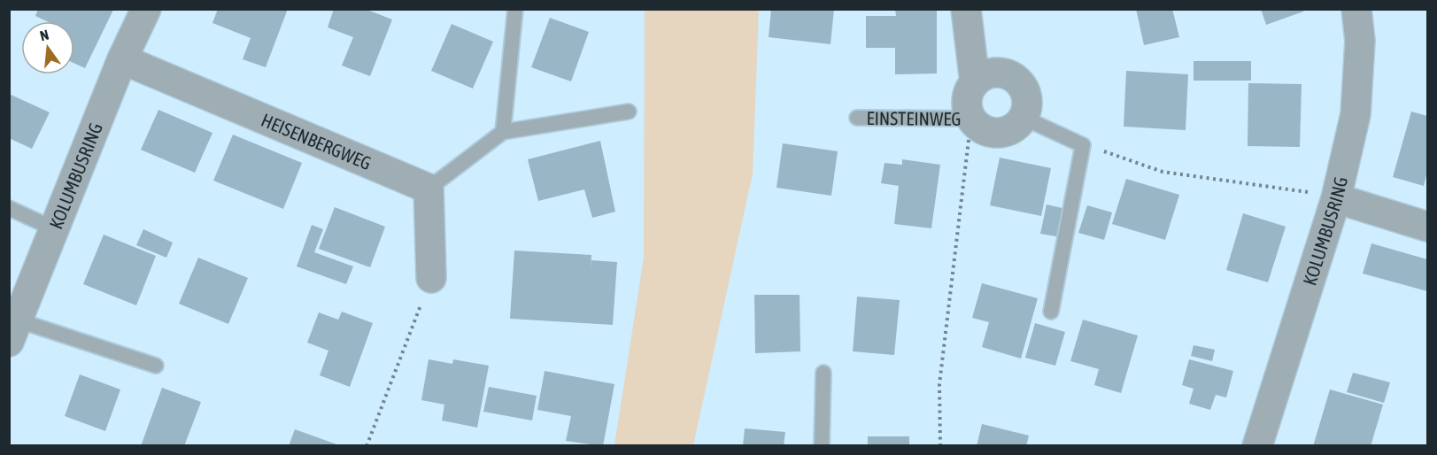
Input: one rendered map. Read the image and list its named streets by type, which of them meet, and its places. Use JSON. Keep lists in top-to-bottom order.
{
  "streets": {
    "street": ["EINSTEINWEG", "HEISENBERGWEG", "KOLUMBUSRING"]
  },
  "crossings": [
    ["HEISENBERGWEG", "KOLUMBUSRING"]
  ],
  "north": "top"
}
